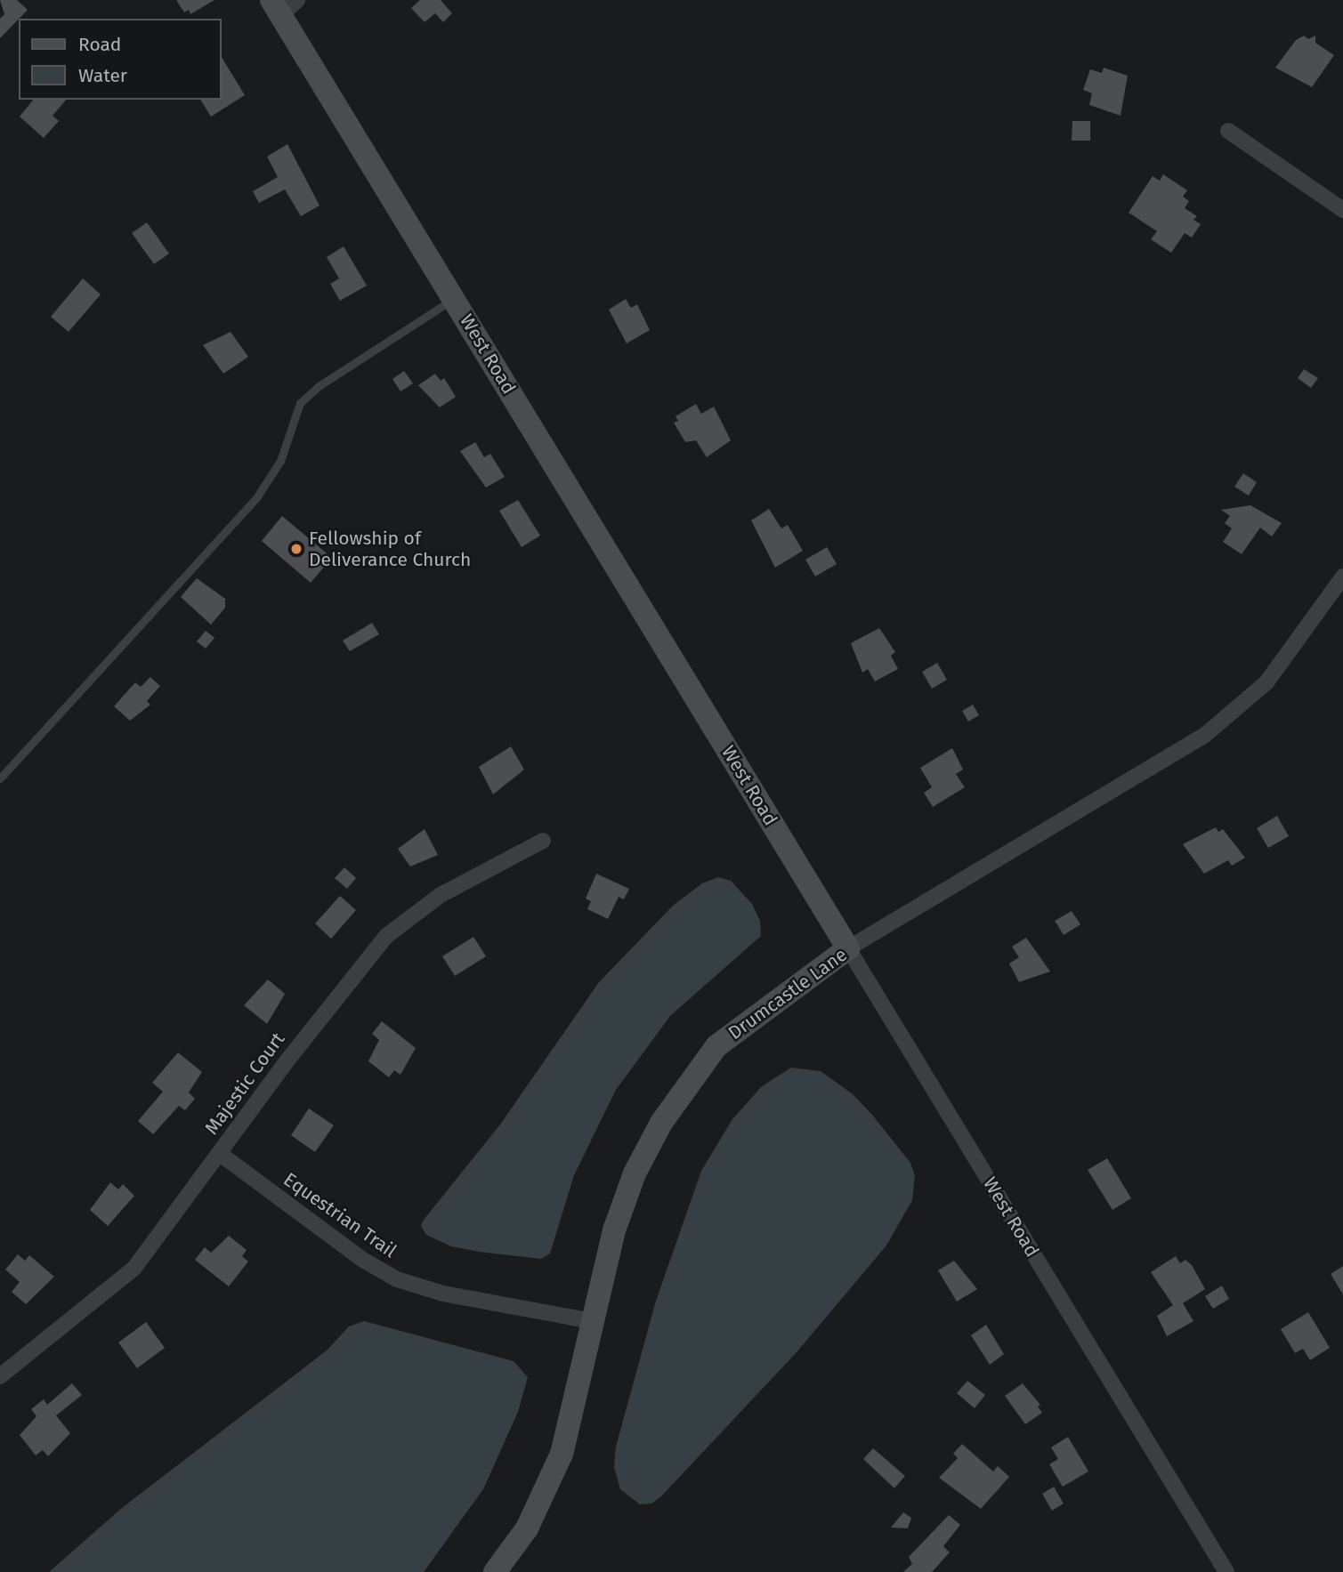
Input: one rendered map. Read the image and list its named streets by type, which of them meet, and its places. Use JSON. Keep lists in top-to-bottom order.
{
  "streets": {
    "street": [
      "West Road",
      "Drumcastle Lane",
      "Majestic Court",
      "Equestrian Trail"
    ]
  },
  "crossings": [
    ["West Road", "Drumcastle Lane"],
    ["Drumcastle Lane", "Equestrian Trail"],
    ["Majestic Court", "Equestrian Trail"]
  ],
  "places": ["Fellowship of Deliverance Church"],
  "legend": ["Road", "Water"]
}
